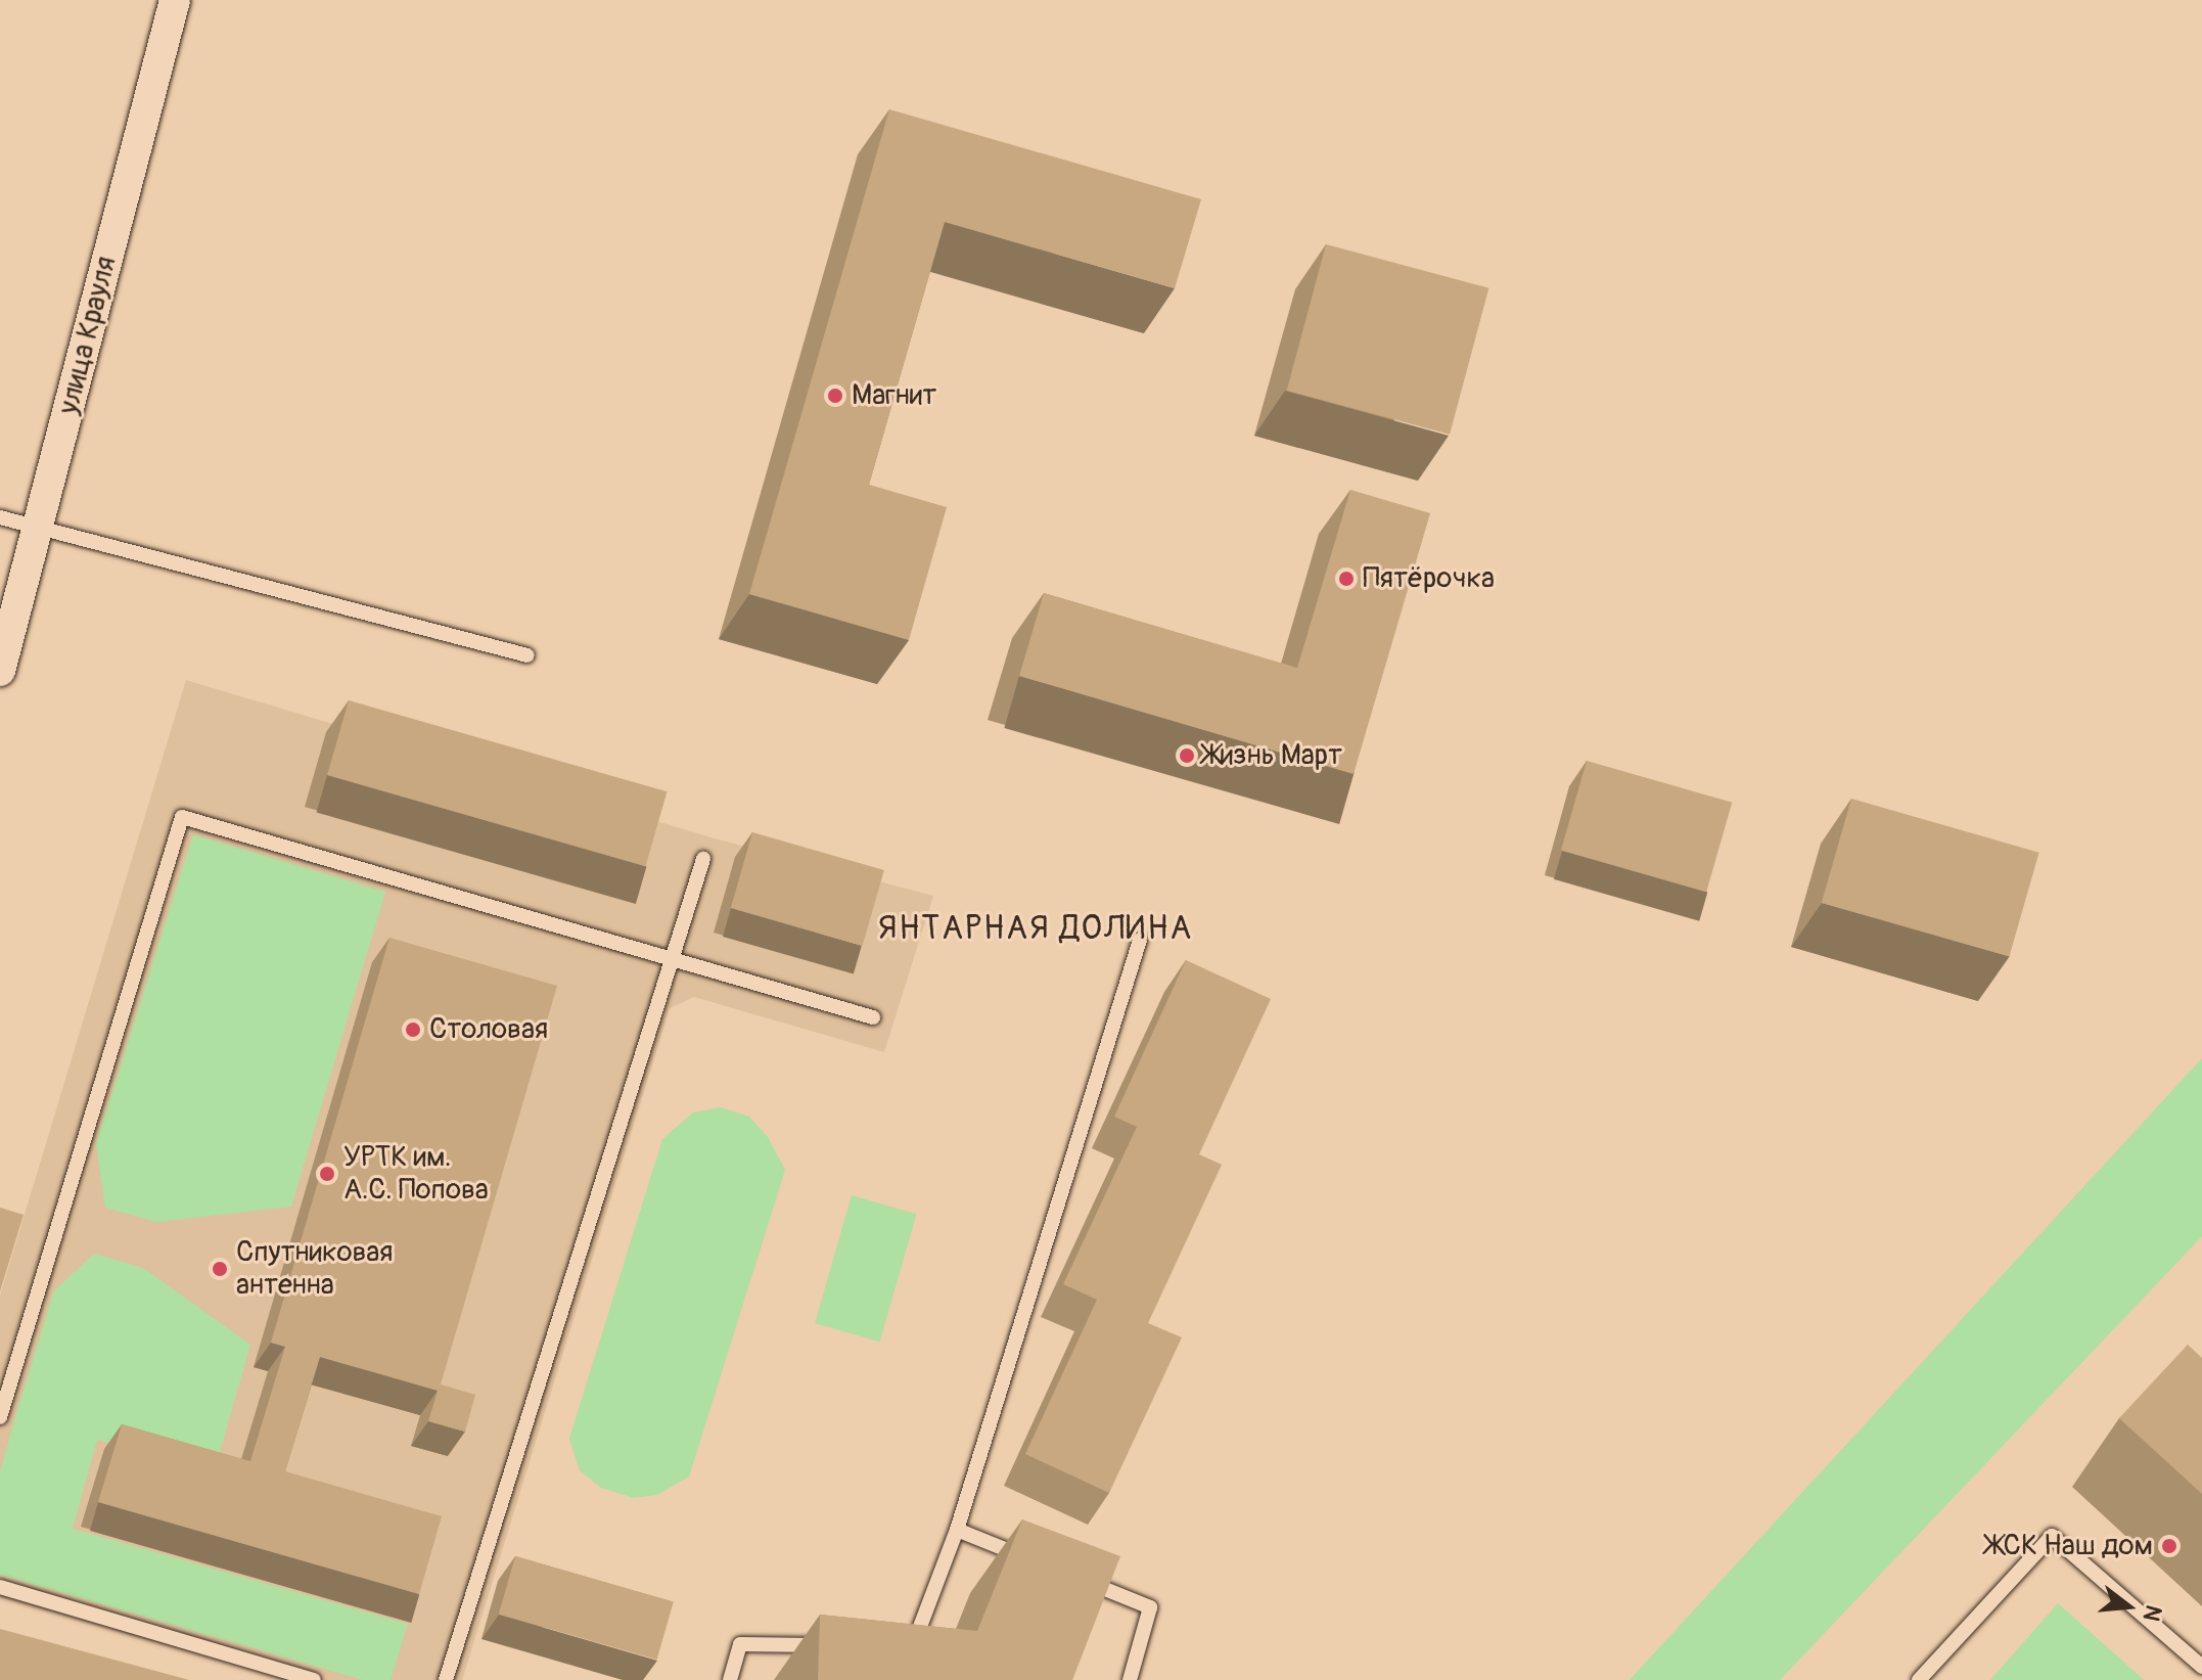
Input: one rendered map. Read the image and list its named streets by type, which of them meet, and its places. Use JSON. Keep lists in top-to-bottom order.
{
  "streets": {
    "street": ["улица Крауля"]
  },
  "districts": ["ЯНТАРНАЯ ДОЛИНА"],
  "places": [
    "Магнит",
    "Пятёрочка",
    "Жизнь Март",
    "Столовая",
    "УРТК им. А.С. Попова",
    "Спутниковая антенна",
    "ЖСК Наш дом"
  ],
  "north": "right"
}
